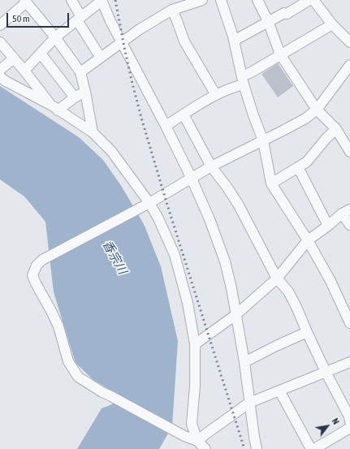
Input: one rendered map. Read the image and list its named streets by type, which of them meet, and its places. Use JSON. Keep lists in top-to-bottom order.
{
  "water": ["香宗川"],
  "scale_bar": "50 m",
  "north": "top right"
}
